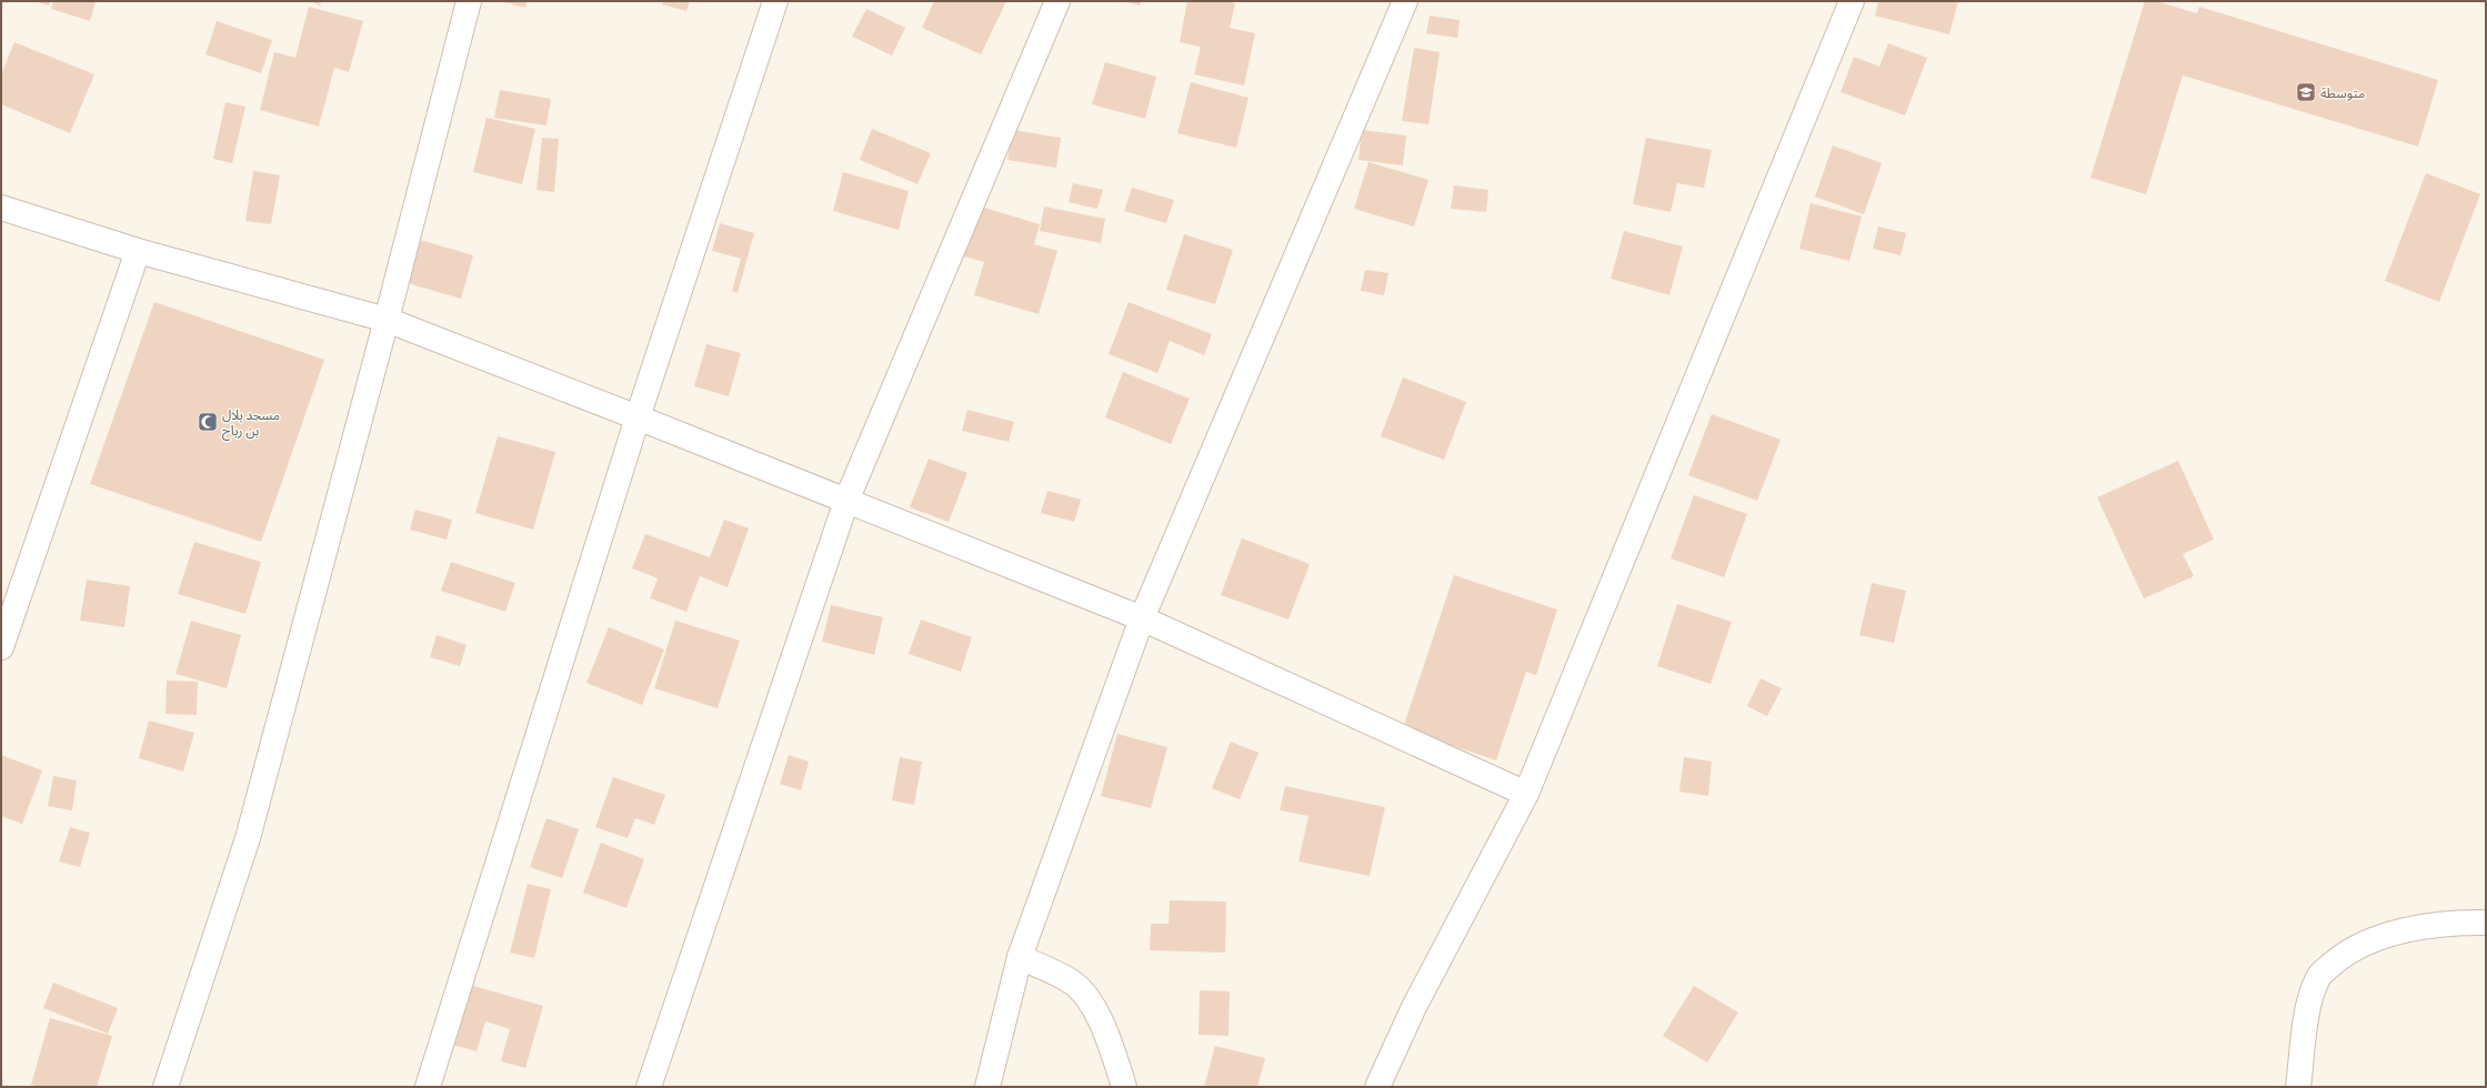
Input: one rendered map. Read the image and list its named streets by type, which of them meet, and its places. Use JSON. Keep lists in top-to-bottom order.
{
  "places": {
    "school or university": ["متوسطة"],
    "mosque": ["مسجد بلال بن رباح"]
  }
}
